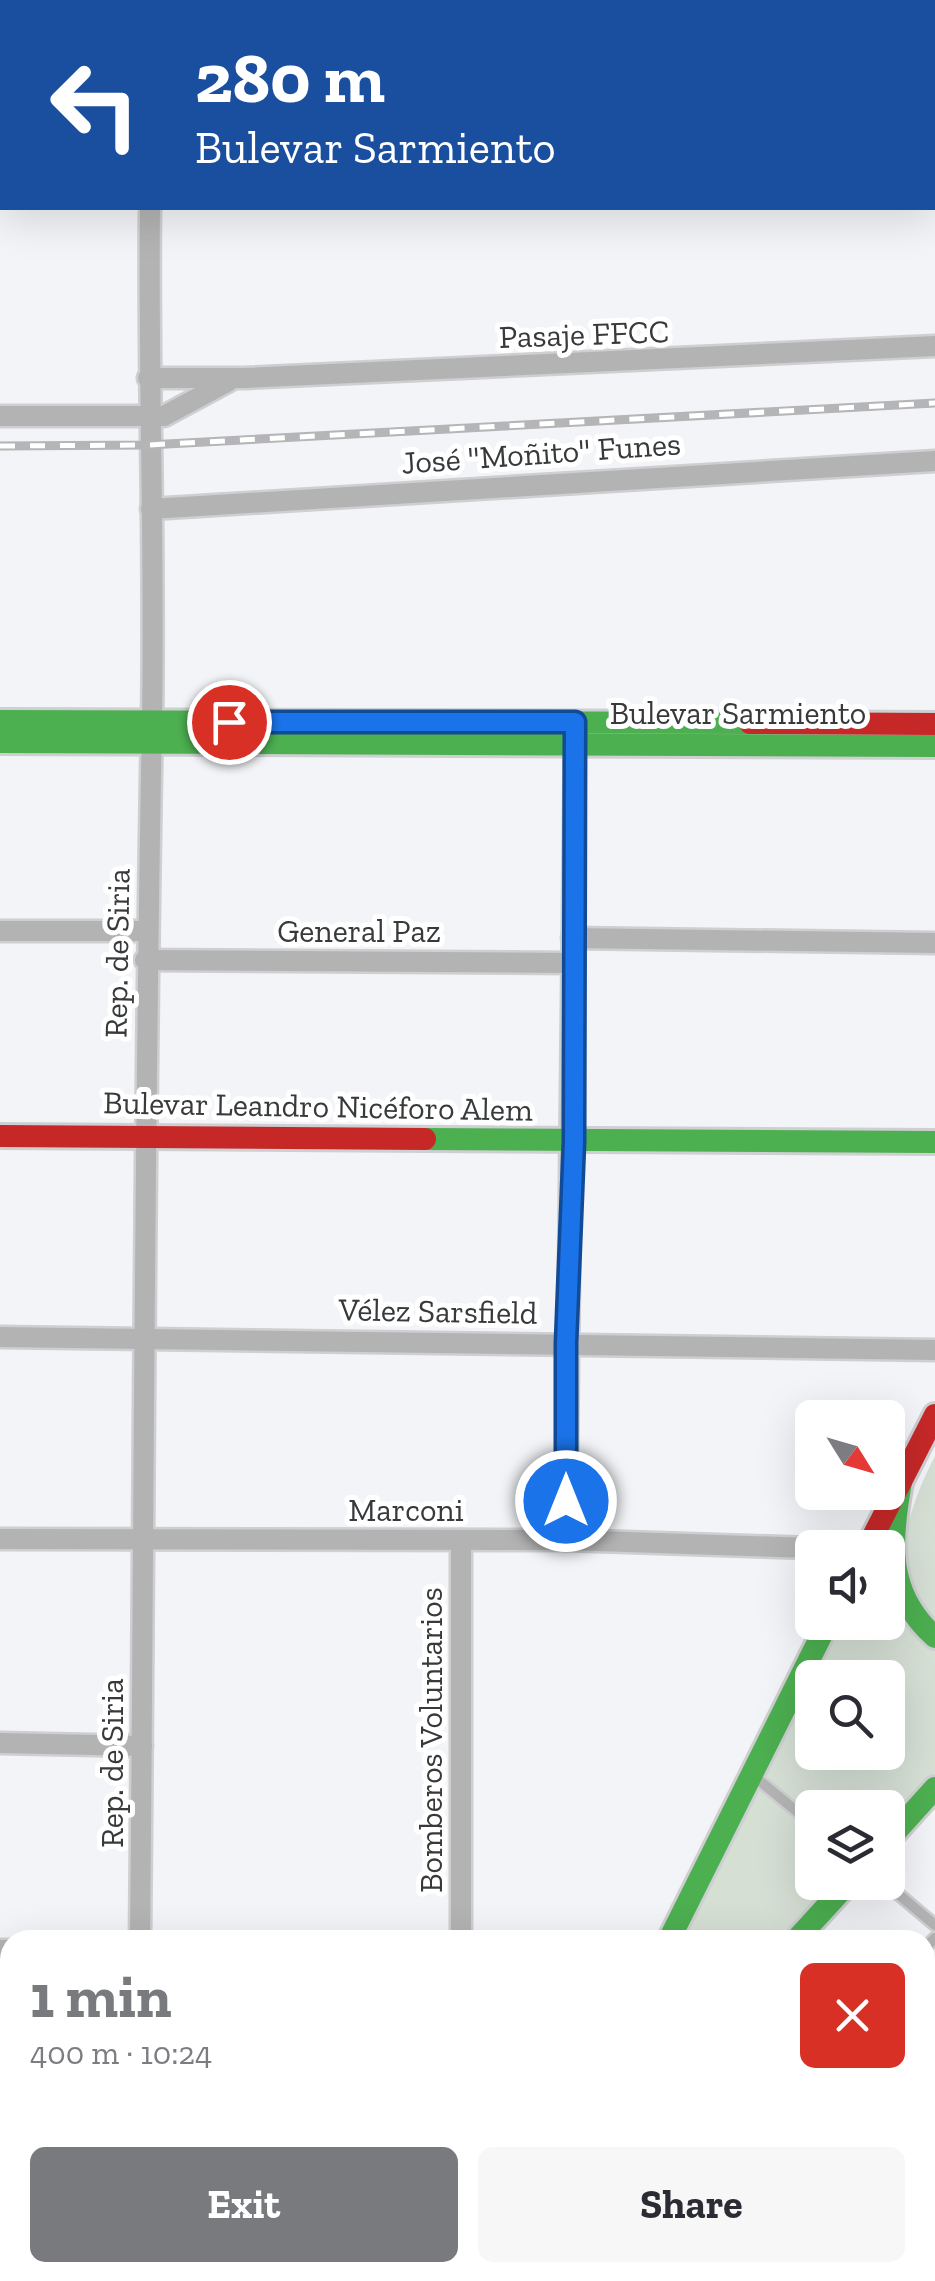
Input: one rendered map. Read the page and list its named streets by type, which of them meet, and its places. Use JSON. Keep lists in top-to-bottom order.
{
  "streets": {
    "main road": ["Bulevar Sarmiento", "Bulevar Leandro Nicéforo Alem"],
    "street": [
      "Pasaje FFCC",
      "José \"Moñito\" Funes",
      "General Paz",
      "Rep. de Siria",
      "Vélez Sarsfield",
      "Marconi",
      "Bomberos Voluntarios"
    ]
  },
  "crossings": [
    ["Pasaje FFCC", "Rep. de Siria"],
    ["José \"Moñito\" Funes", "Rep. de Siria"],
    ["Bulevar Sarmiento", "Rep. de Siria"],
    ["General Paz", "Rep. de Siria"],
    ["Rep. de Siria", "Bulevar Leandro Nicéforo Alem"],
    ["Rep. de Siria", "Vélez Sarsfield"],
    ["Rep. de Siria", "Marconi"],
    ["Marconi", "Bomberos Voluntarios"]
  ],
  "north": "bottom right",
  "page": {
    "turn": ["280 m", "Bulevar Sarmiento"],
    "heading": ["1 min", "400 m · 10:24"],
    "buttons": ["Exit", "Share"]
  }
}
